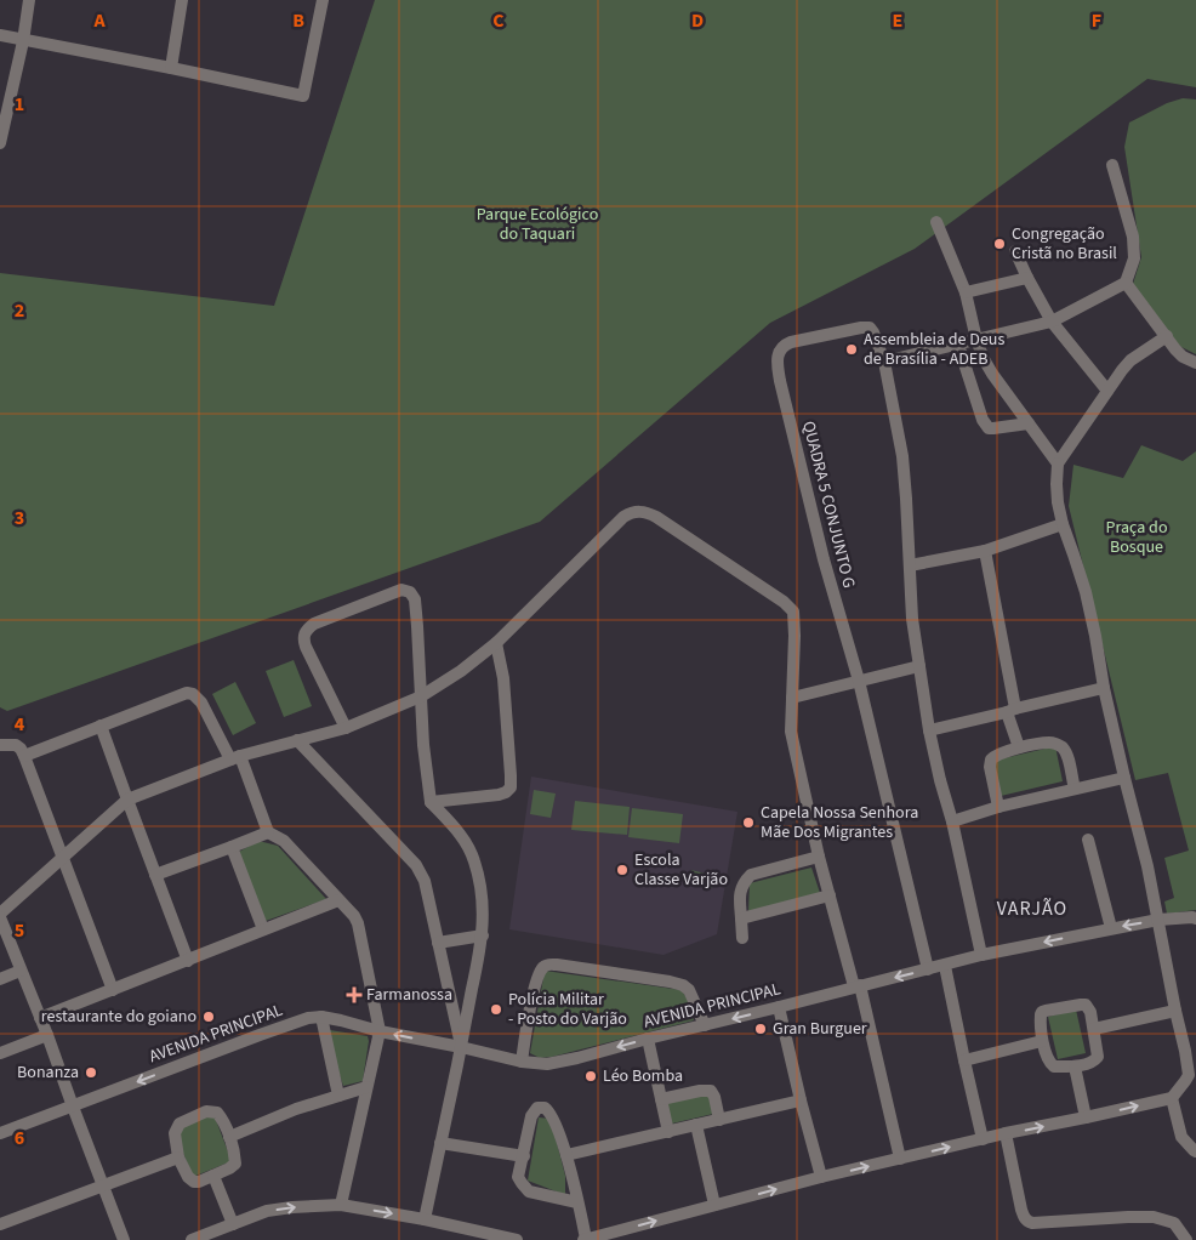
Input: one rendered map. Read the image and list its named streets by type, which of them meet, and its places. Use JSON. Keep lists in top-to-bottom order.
{
  "streets": {
    "street": ["QUADRA 5 CONJUNTO G", "AVENIDA PRINCIPAL"]
  },
  "crossings": [
    ["QUADRA 5 CONJUNTO G", "AVENIDA PRINCIPAL"]
  ],
  "districts": ["VARJÃO"],
  "parks": ["Parque Ecológico do Taquari", "Praça do Bosque"],
  "places": {
    "other": [
      "Congregação Cristã no Brasil",
      "Assembleia de Deus de Brasília - ADEB",
      "Capela Nossa Senhora Mãe Dos Migrantes",
      "Escola Classe Varjão",
      "Polícia Militar - Posto do Varjão",
      "restaurante do goiano",
      "Gran Burguer",
      "Bonanza",
      "Léo Bomba"
    ],
    "health": ["Farmanossa"]
  },
  "grid": {
    "columns": [
      "A",
      "B",
      "C",
      "D",
      "E",
      "F"
    ],
    "rows": [
      "1",
      "2",
      "3",
      "4",
      "5",
      "6"
    ]
  }
}
